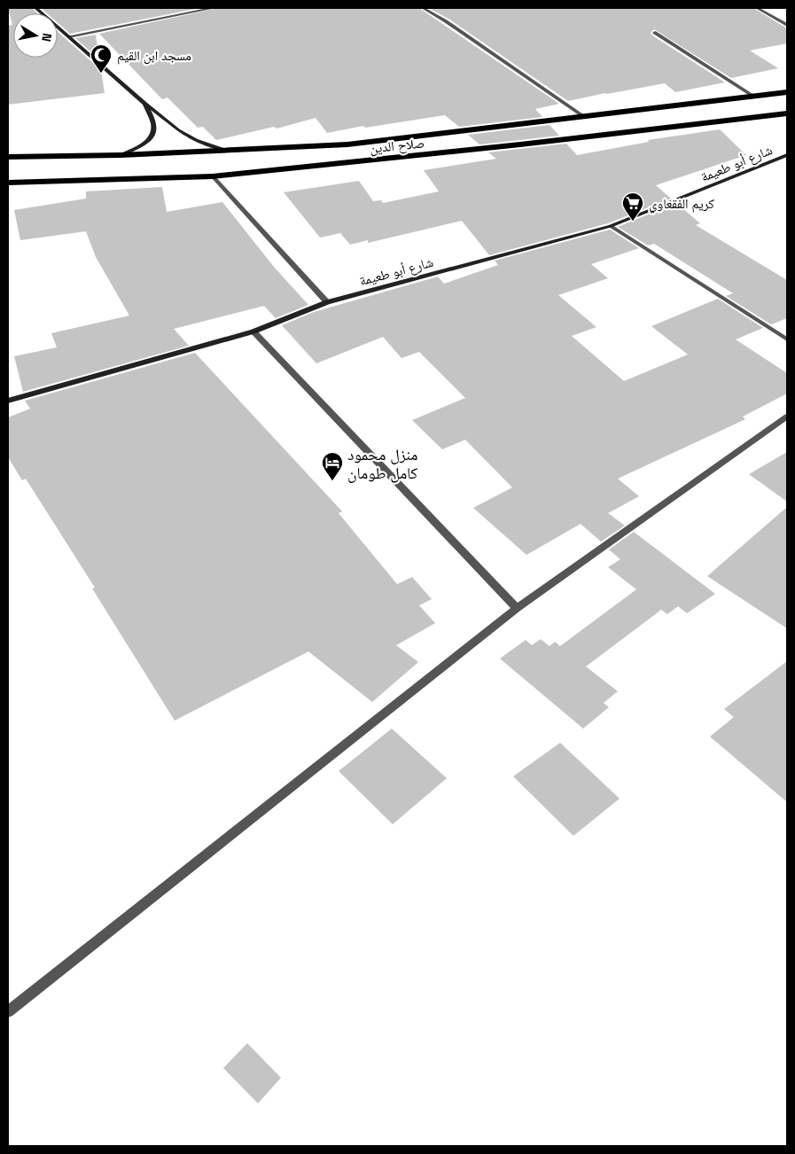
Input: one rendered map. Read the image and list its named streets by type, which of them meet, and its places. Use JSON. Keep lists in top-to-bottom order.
{
  "streets": {
    "highway": ["صلاح الدين"],
    "street": ["شارع أبو طعيمة"]
  },
  "places": {
    "mosque": ["مسجد ابن القيم"],
    "supermarket": ["كريم الفقعاوي"],
    "hotel": ["منزل محمود كامل طومان"]
  },
  "north": "right"
}
